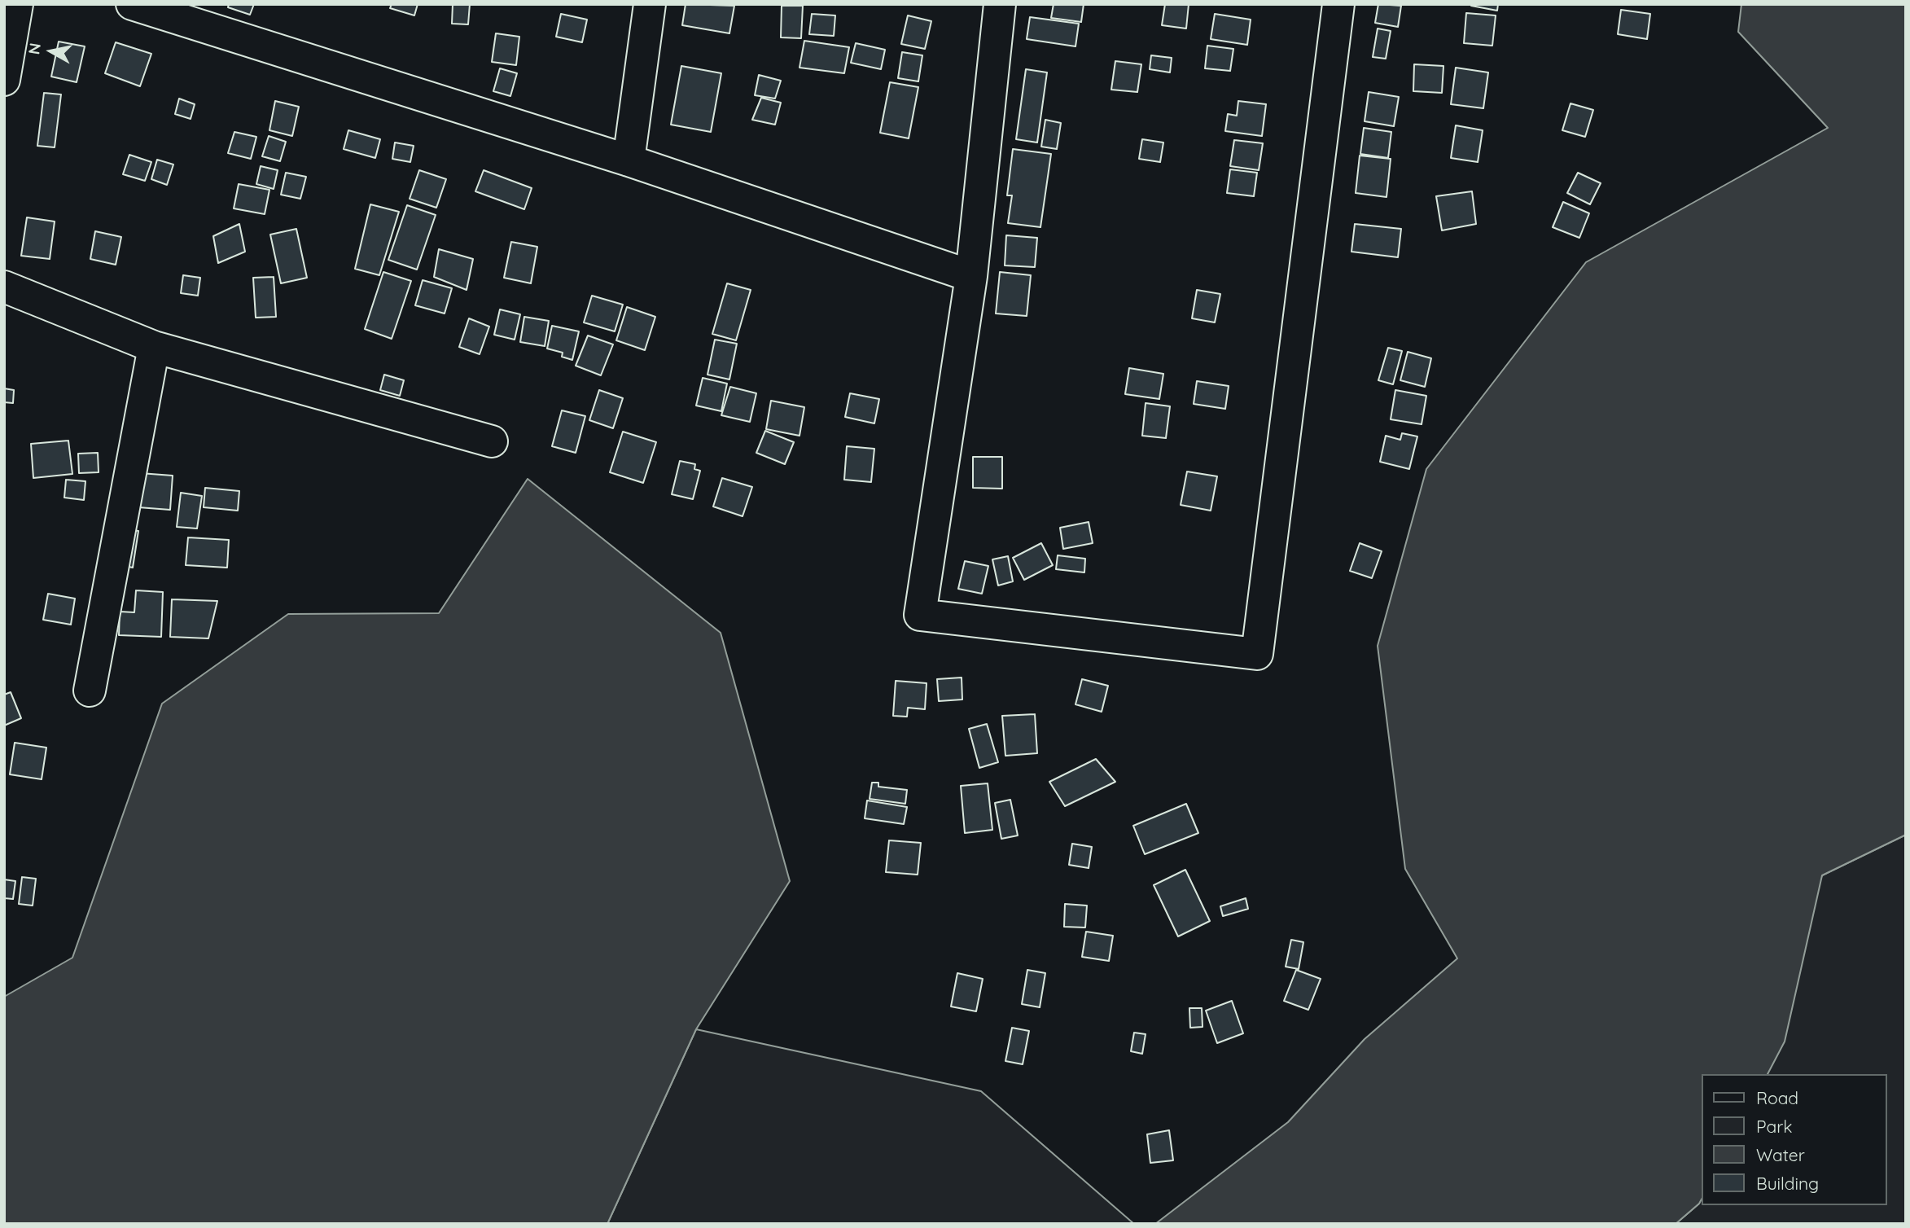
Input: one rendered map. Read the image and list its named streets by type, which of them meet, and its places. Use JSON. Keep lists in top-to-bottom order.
{
  "legend": [
    "Road",
    "Park",
    "Water",
    "Building"
  ],
  "north": "left"
}
